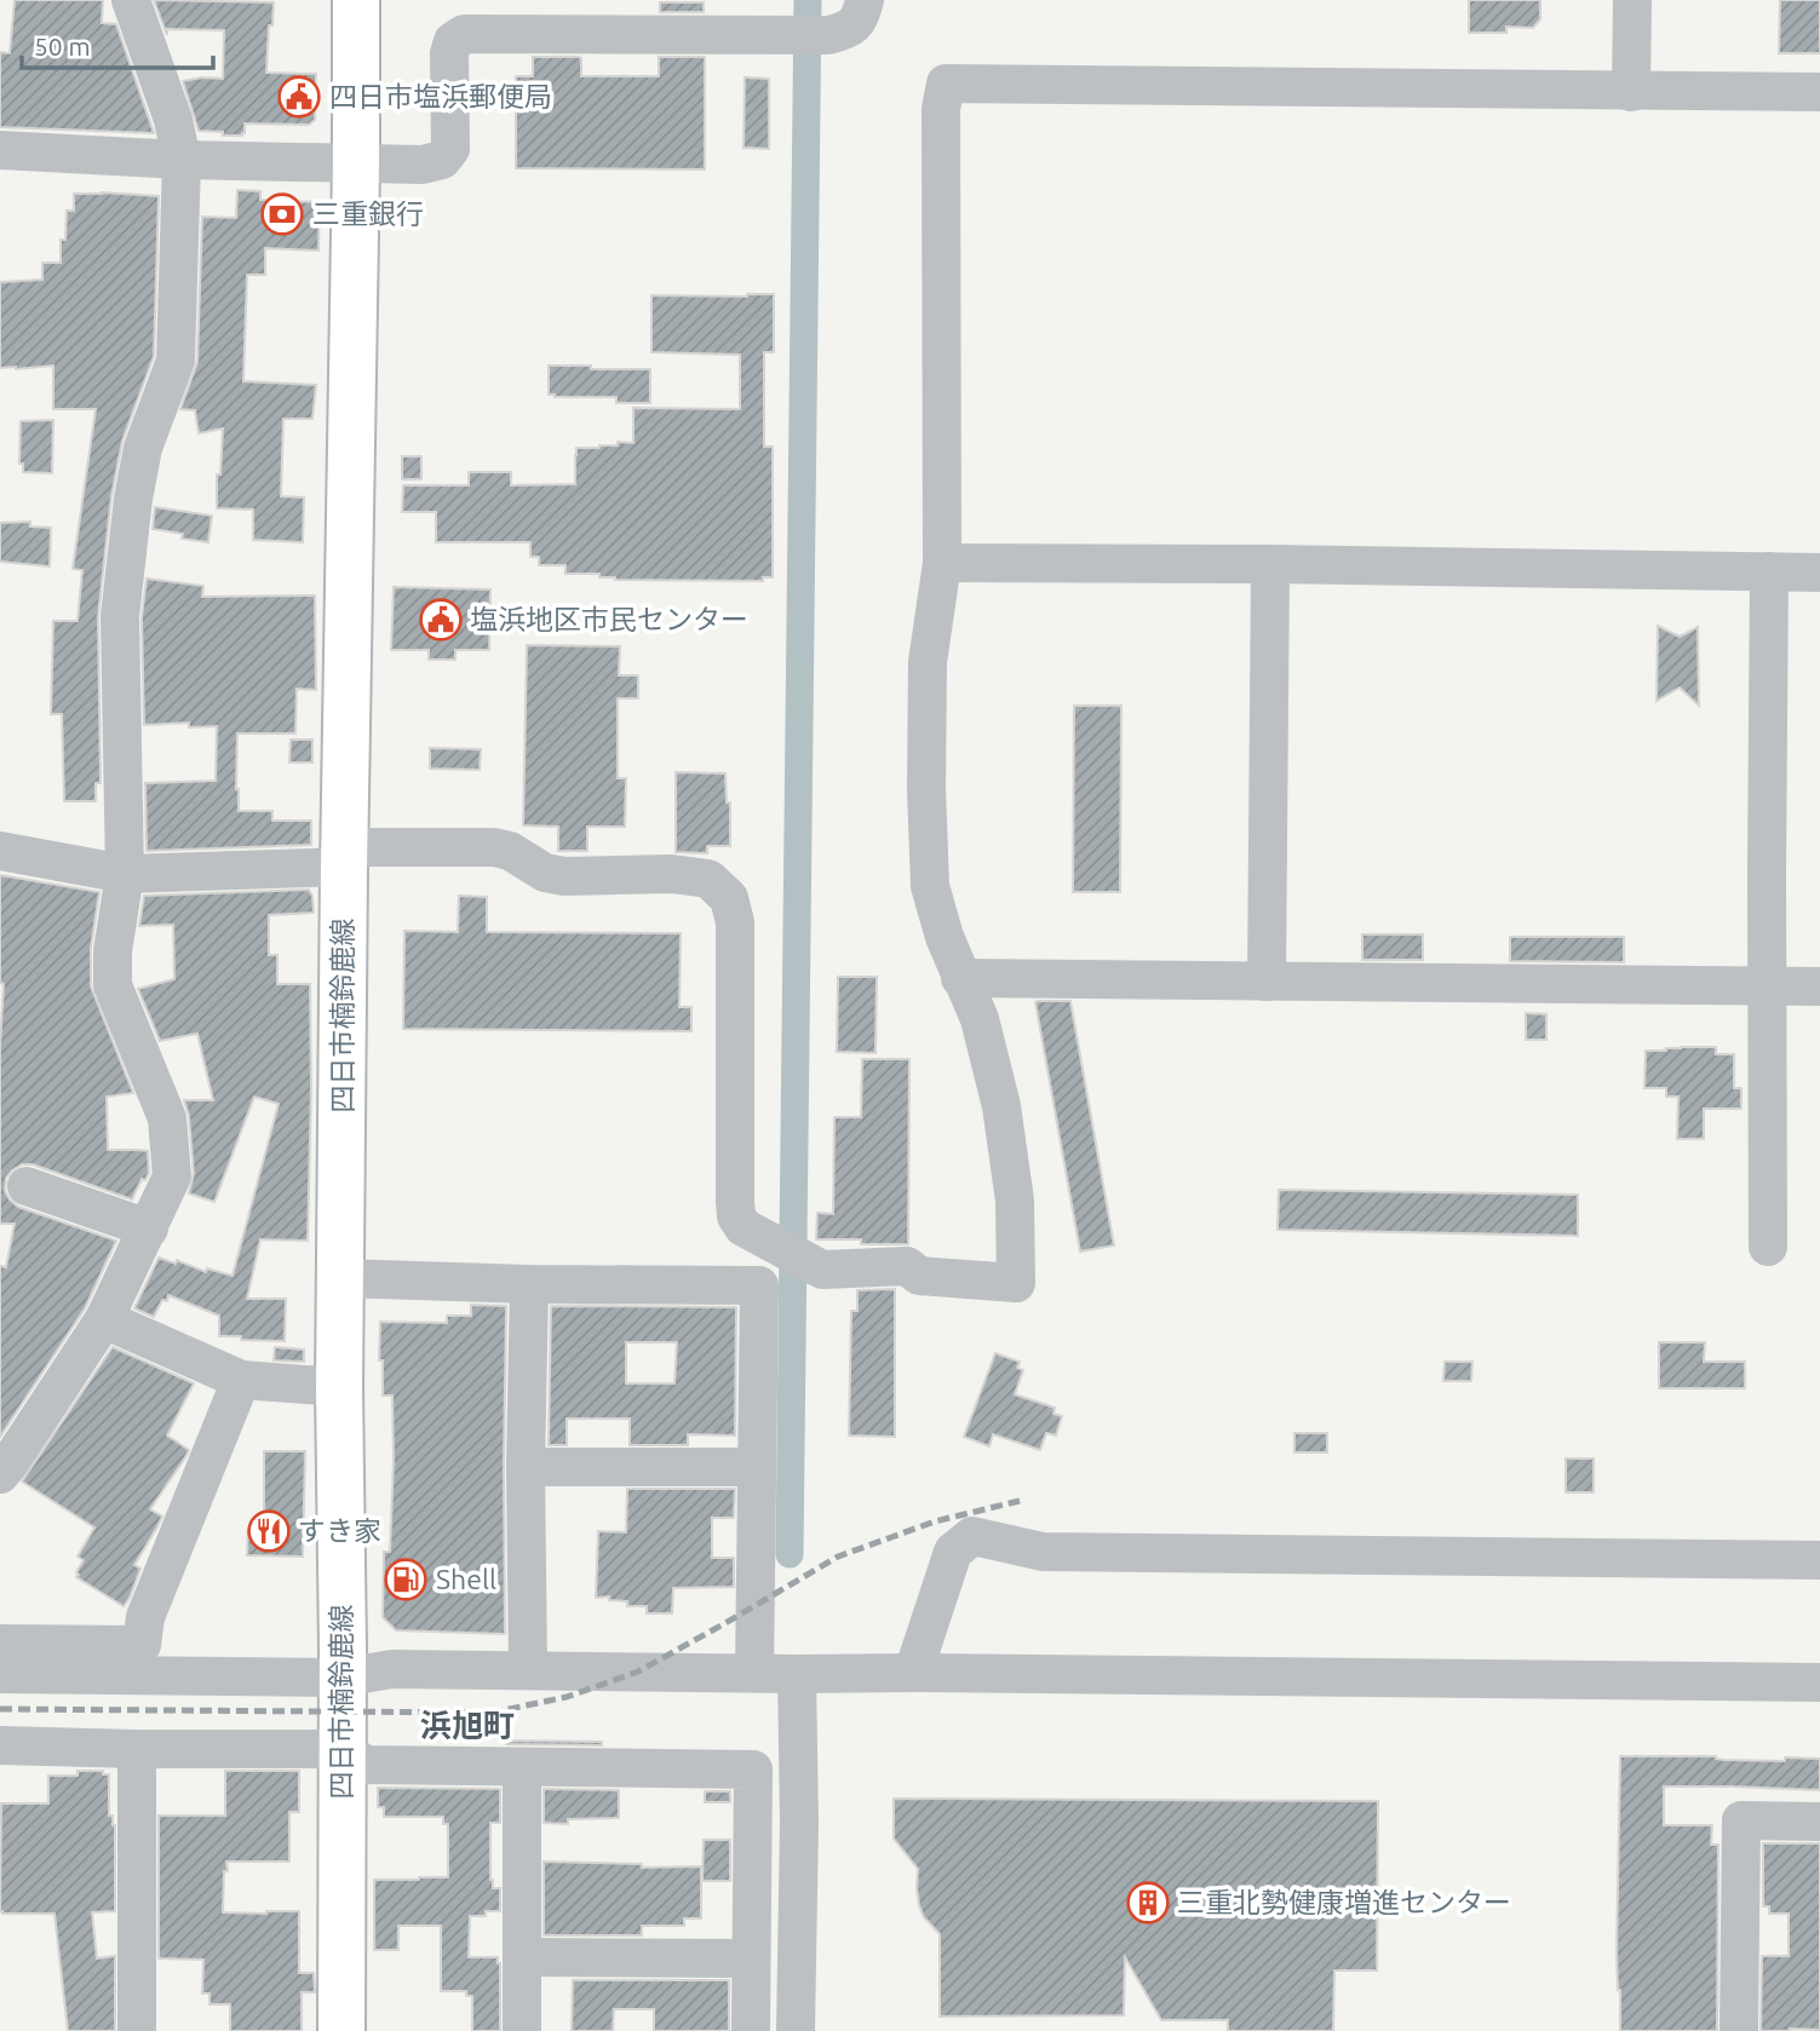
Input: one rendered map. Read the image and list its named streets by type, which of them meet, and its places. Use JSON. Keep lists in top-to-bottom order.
{
  "streets": {
    "main road": ["四日市楠鈴鹿線"]
  },
  "districts": ["浜旭町"],
  "places": {
    "public building": ["四日市塩浜郵便局", "塩浜地区市民センター"],
    "bank": ["三重銀行"],
    "restaurant": ["すき家"],
    "fuel station": ["Shell"],
    "building": ["三重北勢健康増進センター"]
  },
  "scale_bar": "50 m"
}
